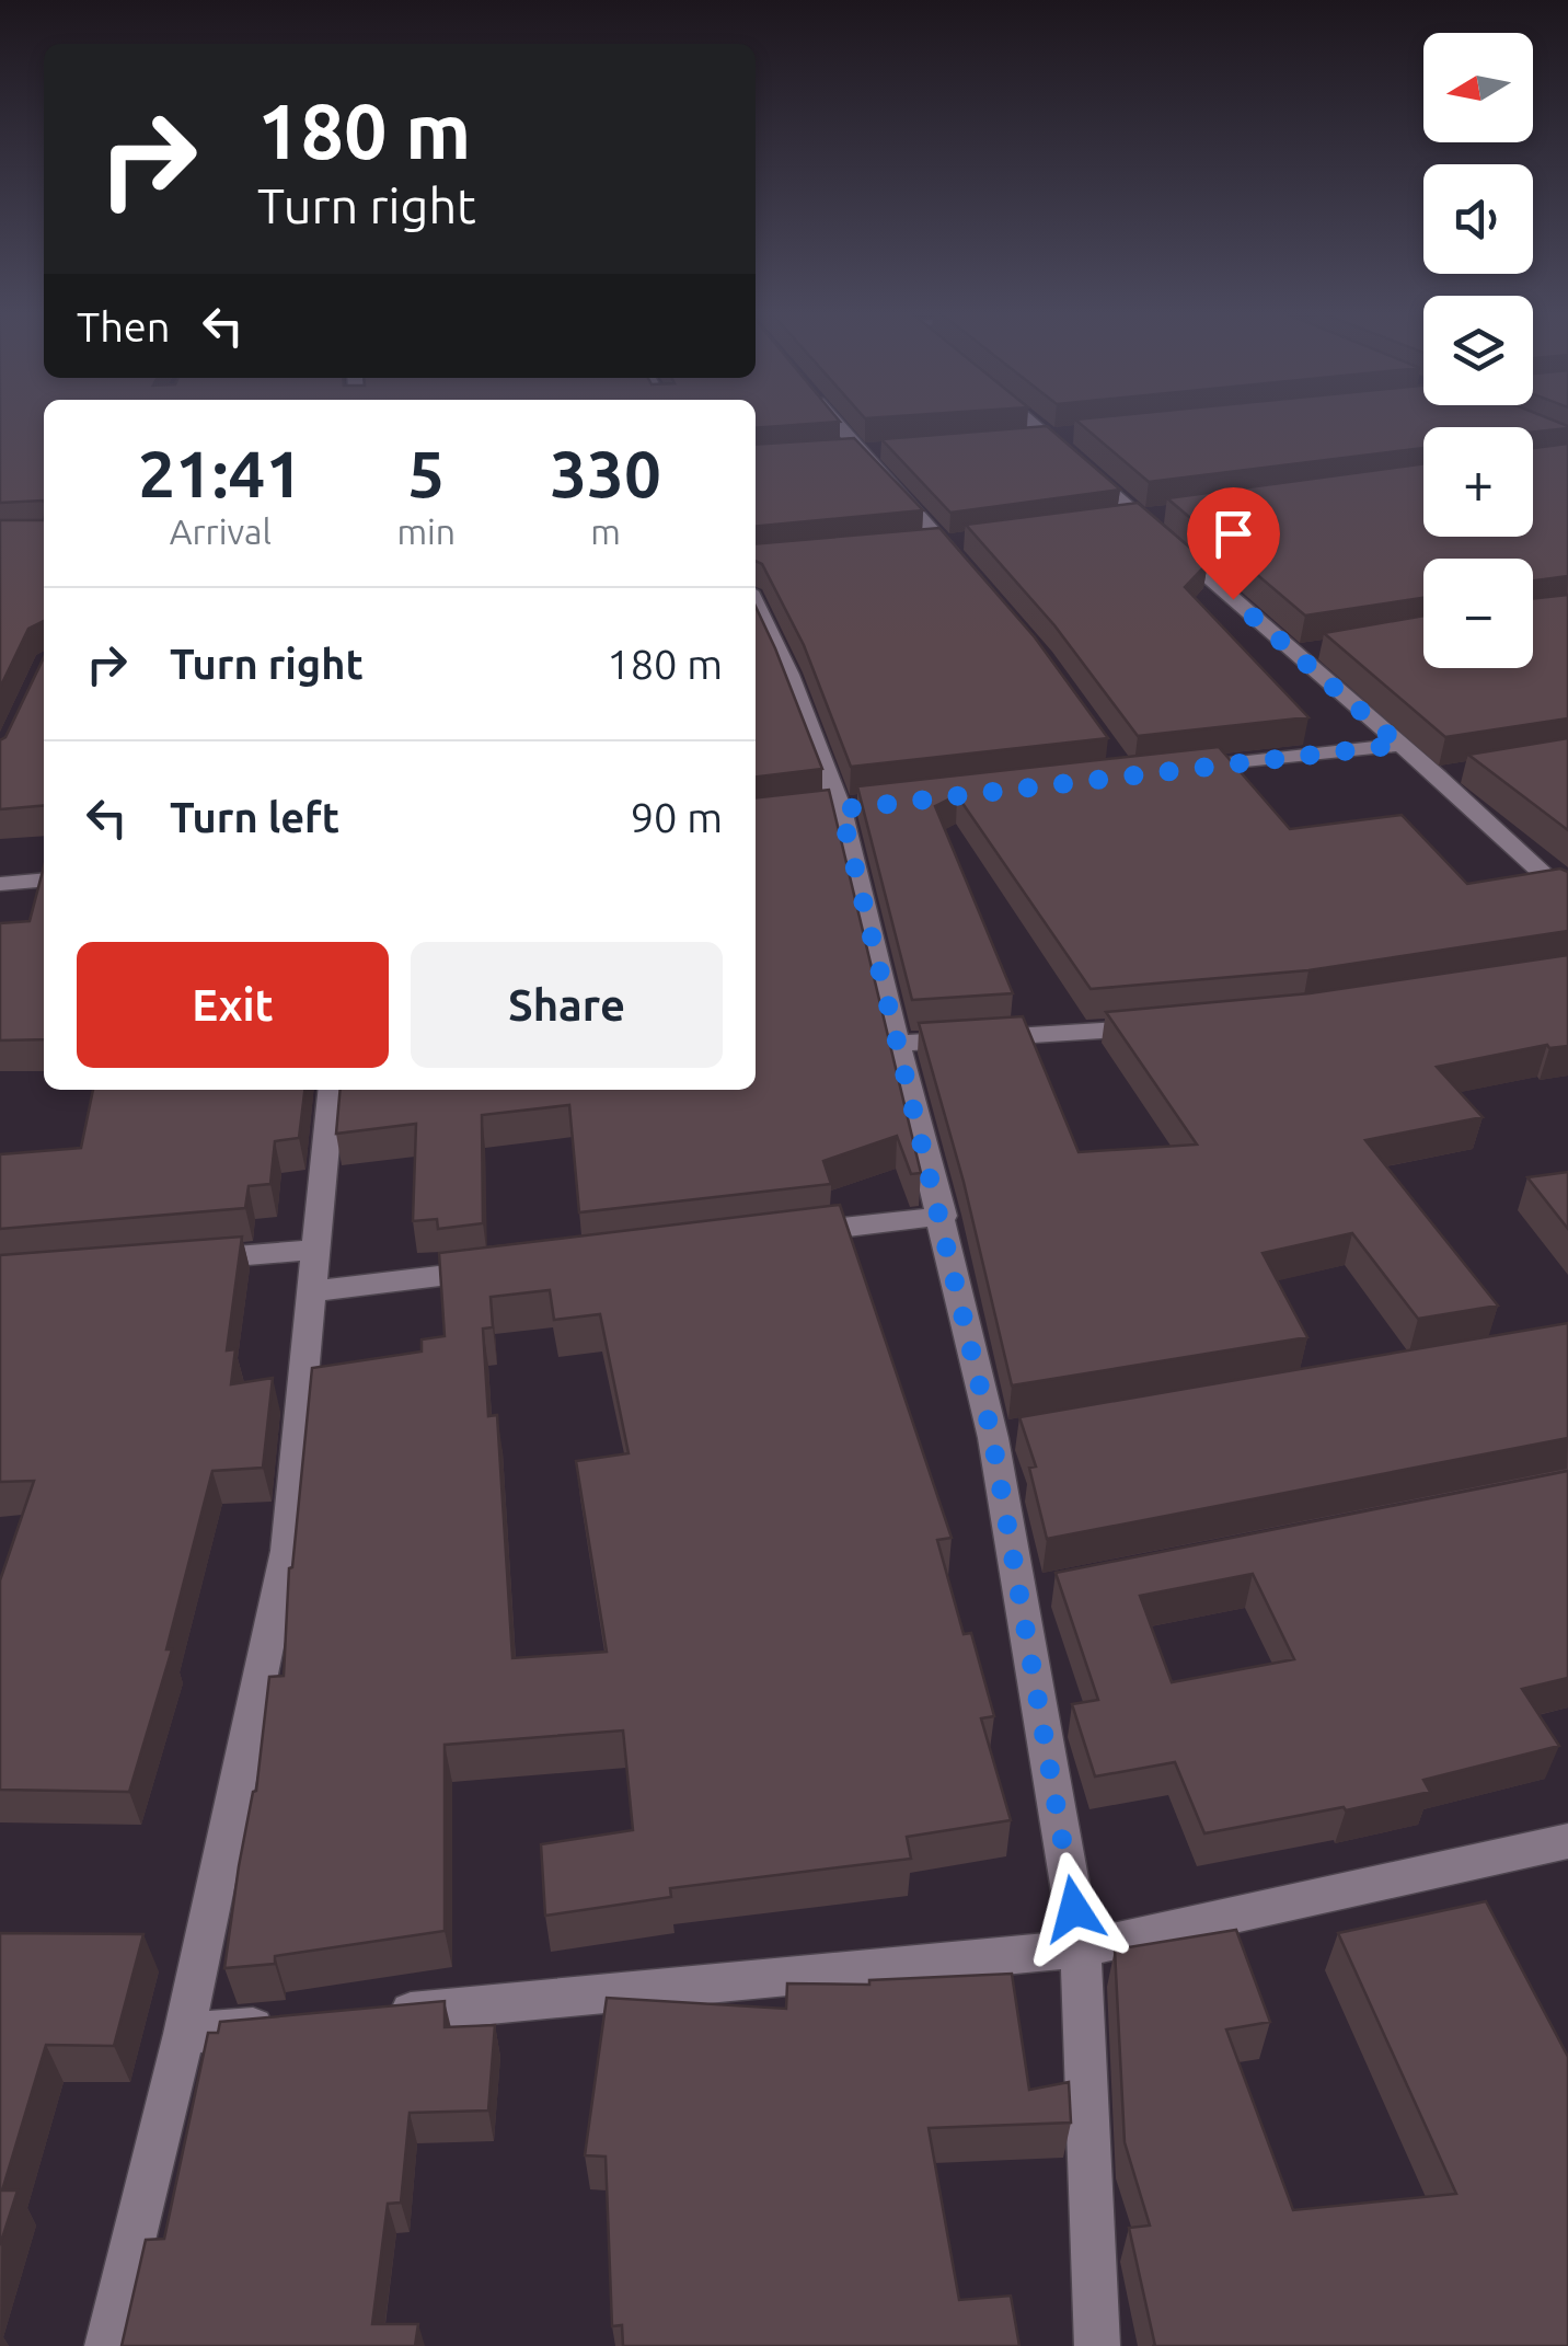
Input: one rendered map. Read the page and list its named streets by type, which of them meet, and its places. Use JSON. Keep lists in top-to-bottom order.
{
  "north": "left",
  "page": {
    "map_buttons": ["+", "−"],
    "turn": ["180 m", "Turn right"],
    "then": "Then",
    "eta": [
      "21:41",
      "Arrival",
      "5",
      "min",
      "330",
      "m"
    ],
    "list": [
      {
        "name": "Turn right",
        "value": "180 m"
      },
      {
        "name": "Turn left",
        "value": "90 m"
      }
    ],
    "buttons": ["Exit", "Share"]
  }
}
